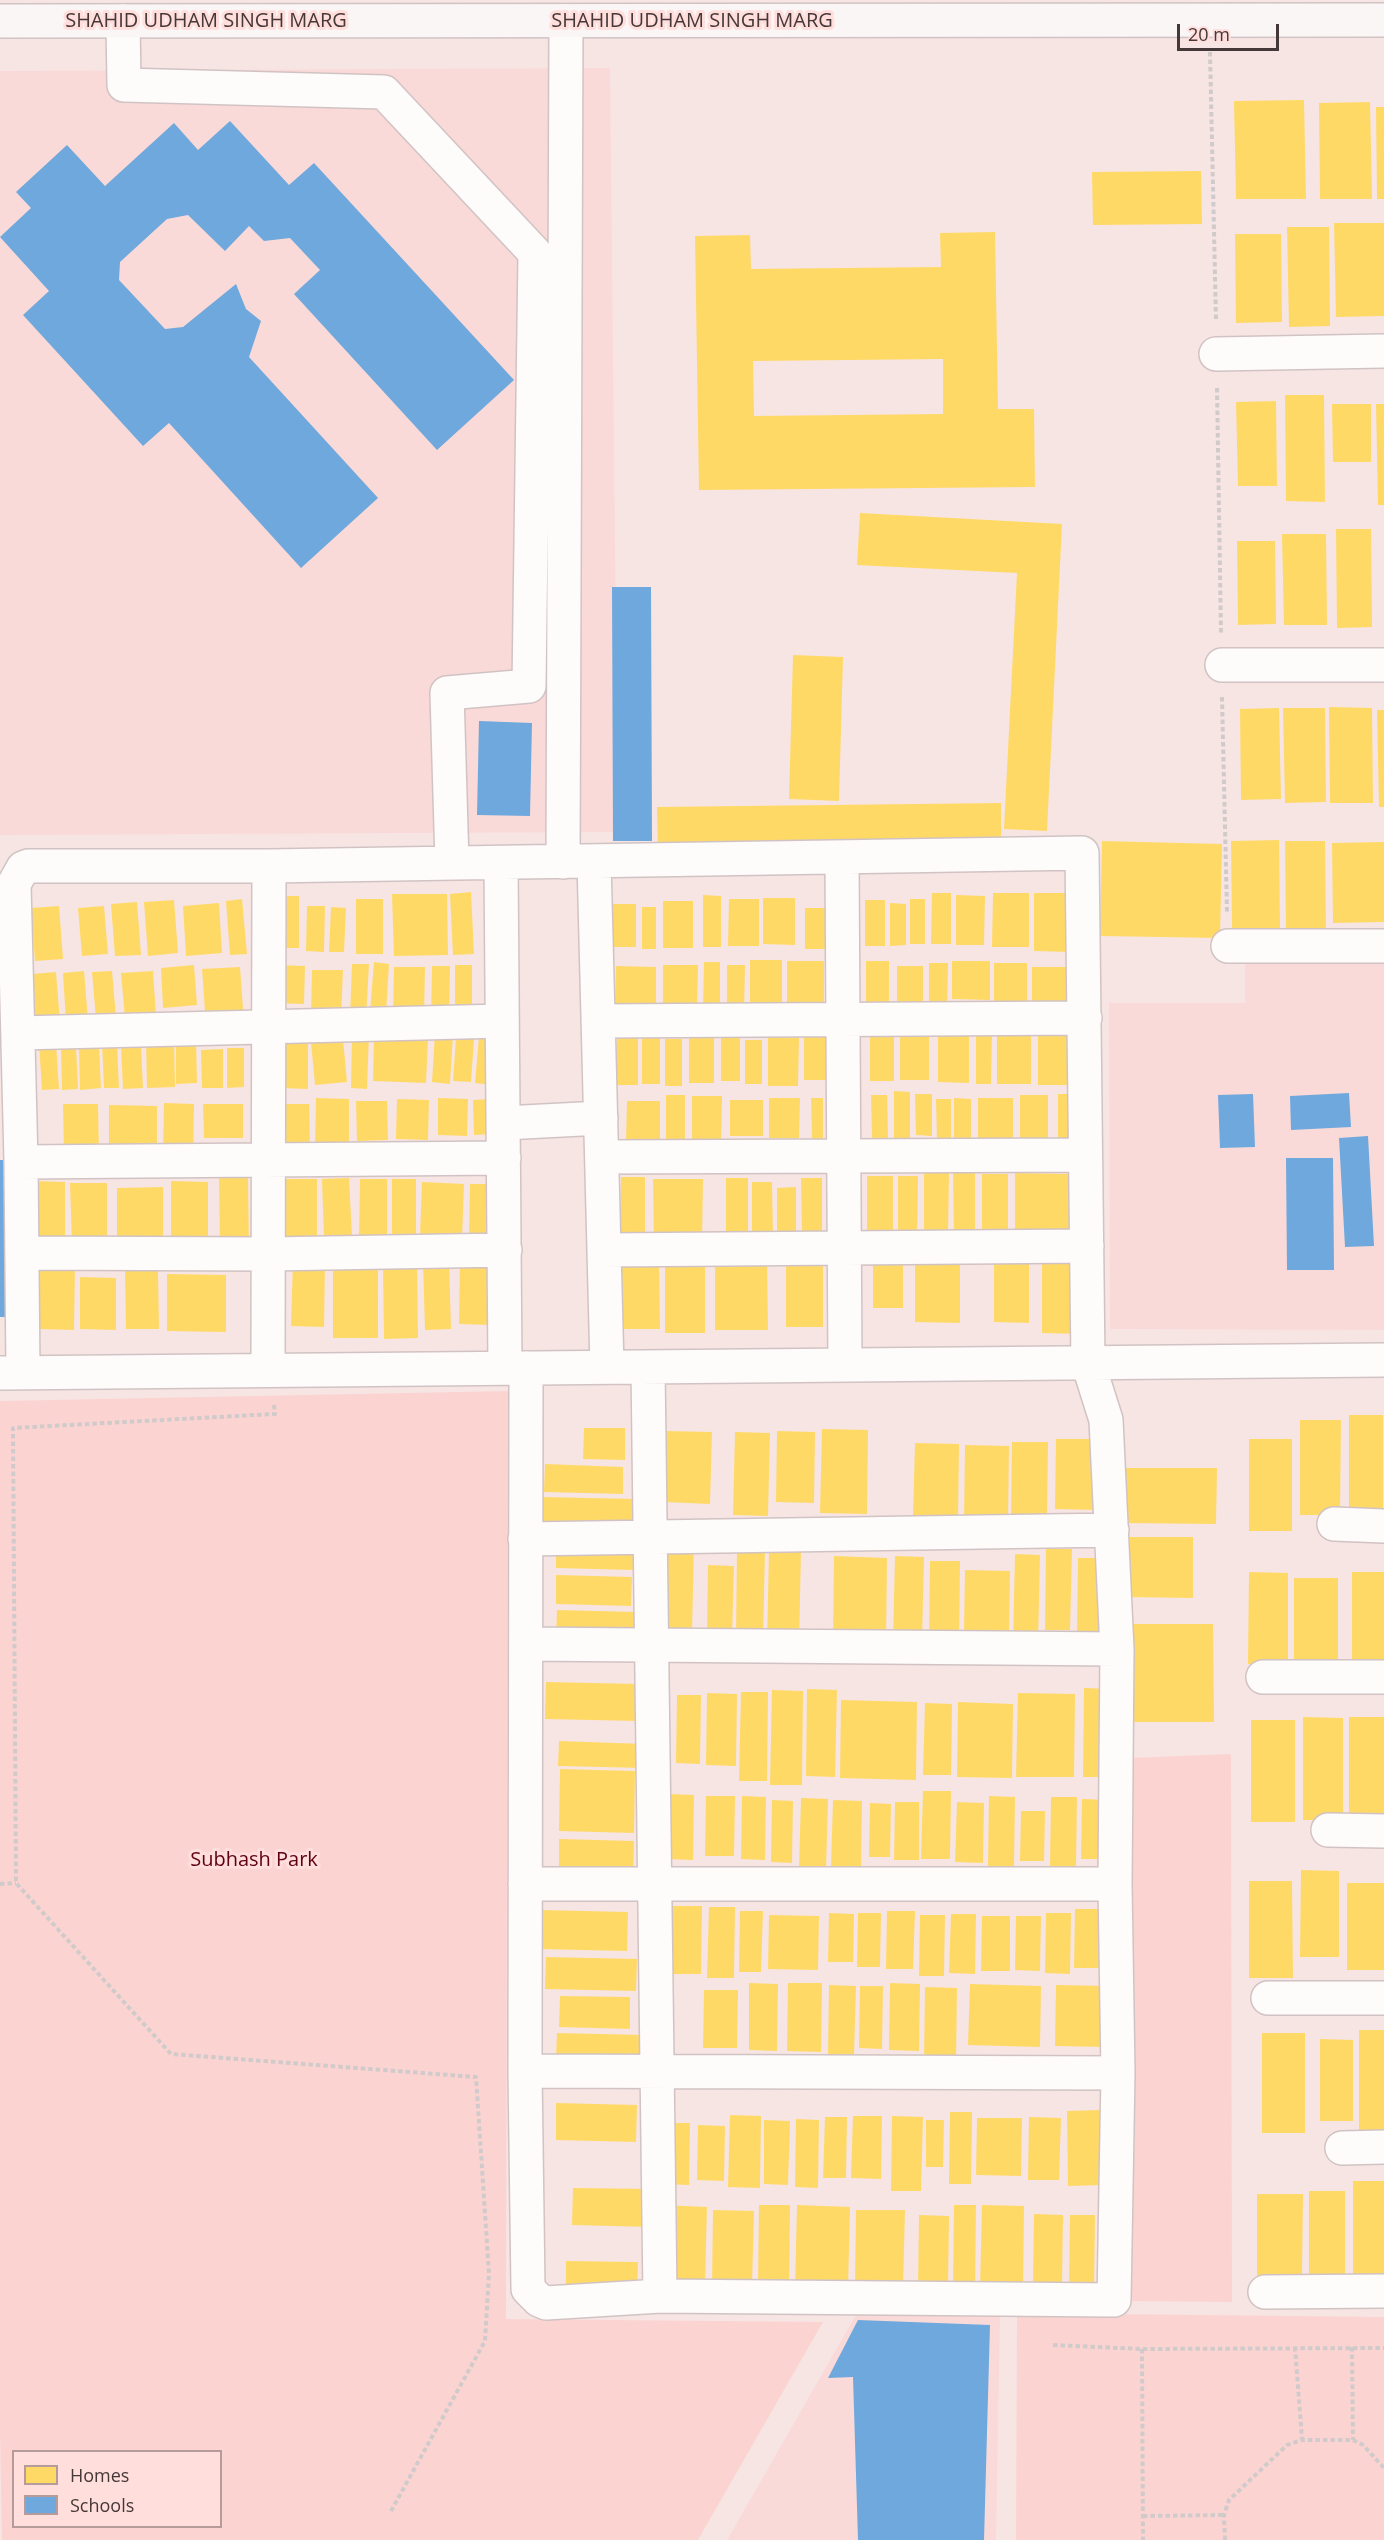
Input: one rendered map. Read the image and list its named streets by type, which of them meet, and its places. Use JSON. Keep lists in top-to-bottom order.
{
  "streets": {
    "street": ["SHAHID UDHAM SINGH MARG"]
  },
  "parks": ["Subhash Park"],
  "legend": ["Homes", "Schools"],
  "scale_bar": "20 m"
}
